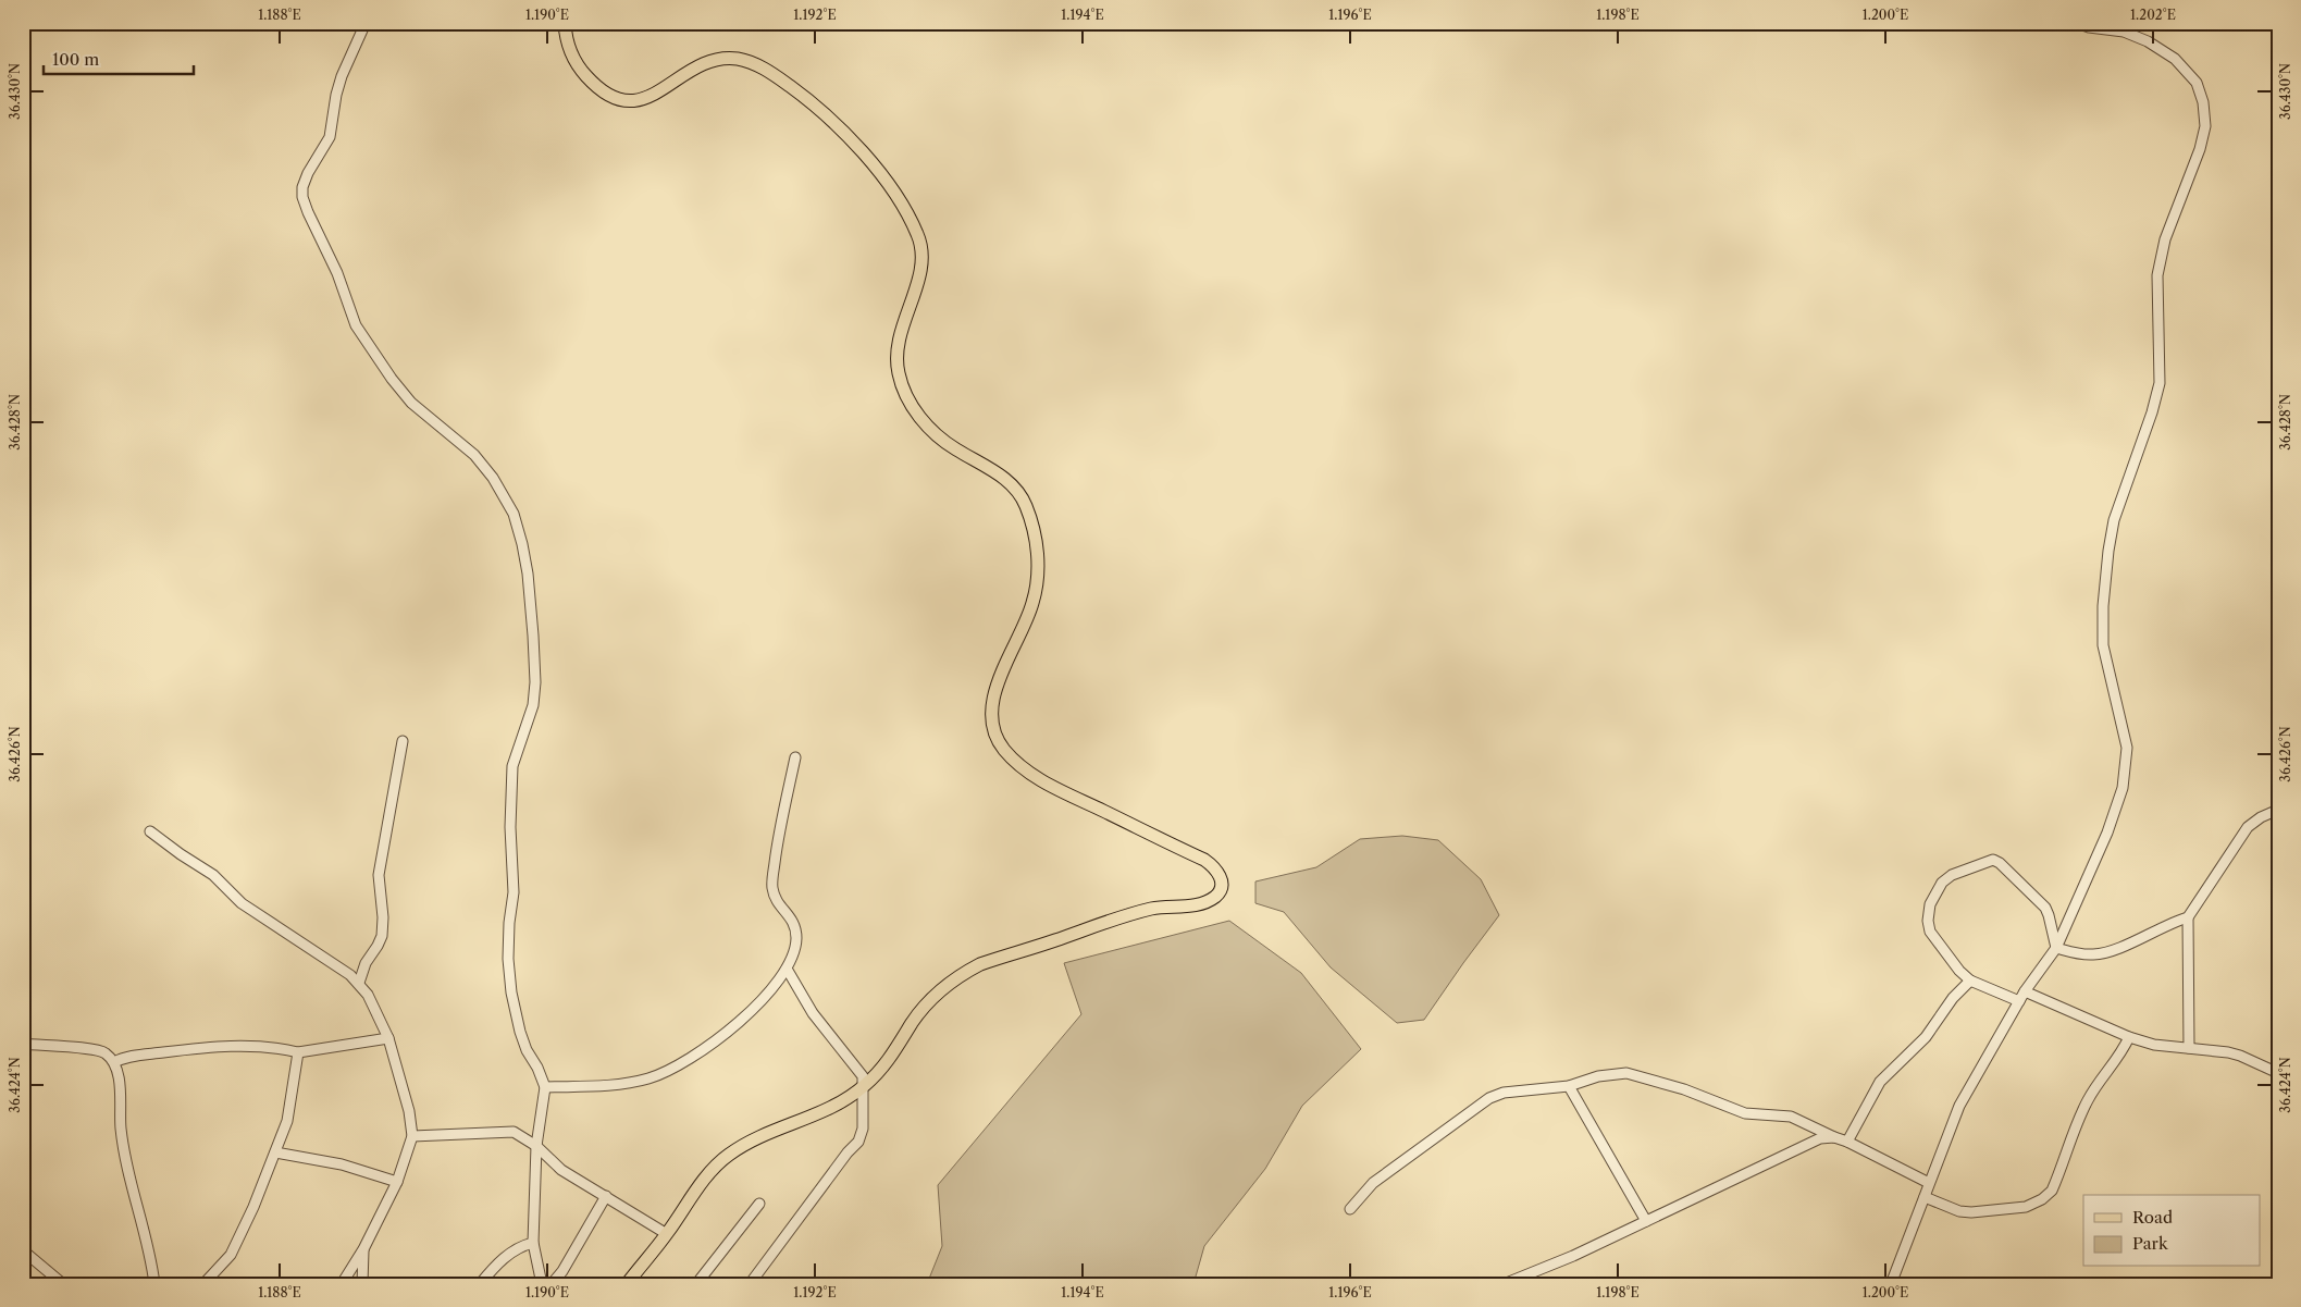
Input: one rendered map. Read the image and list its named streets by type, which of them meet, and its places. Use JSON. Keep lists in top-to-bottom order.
{
  "legend": ["Road", "Park"],
  "scale_bar": "100 m",
  "coordinates": [
    "1.188°E",
    "1.190°E",
    "1.192°E",
    "1.194°E",
    "1.196°E",
    "1.198°E",
    "1.200°E",
    "1.202°E",
    "36.430°N",
    "36.428°N",
    "36.426°N",
    "36.424°N"
  ]
}
